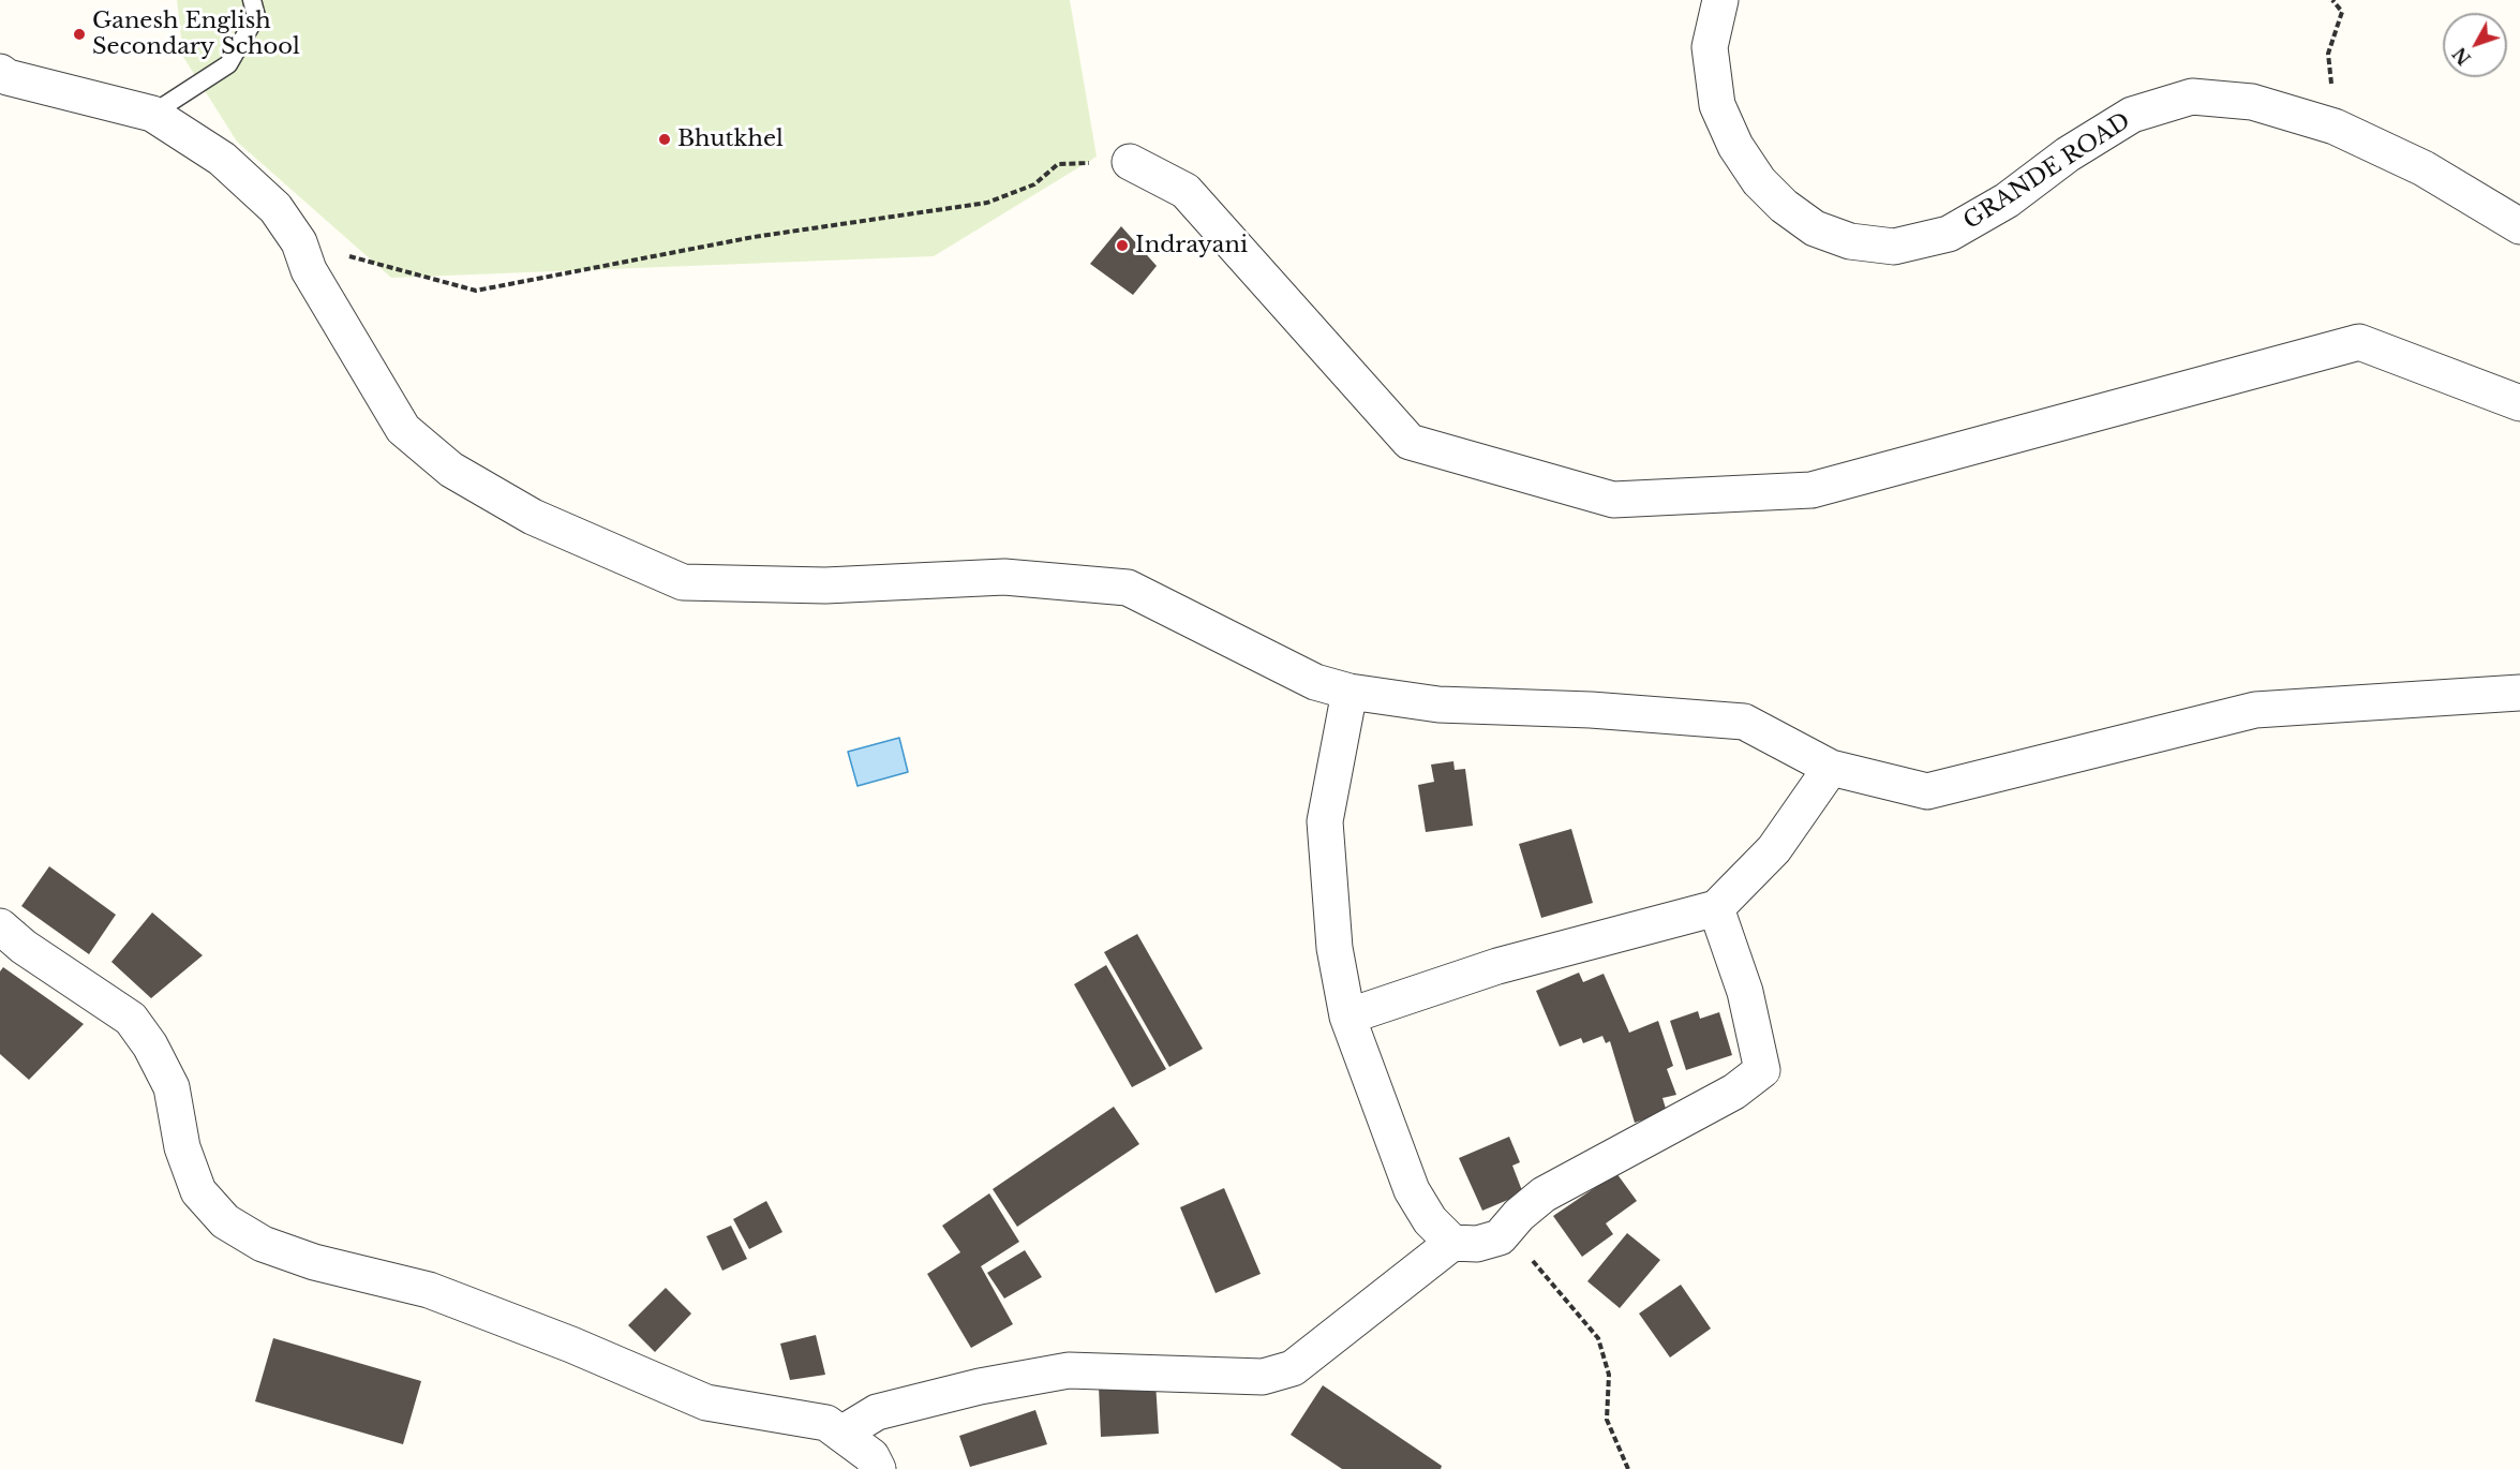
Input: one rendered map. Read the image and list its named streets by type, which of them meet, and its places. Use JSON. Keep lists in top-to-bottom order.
{
  "streets": {
    "street": ["GRANDE ROAD"]
  },
  "places": ["Ganesh English Secondary School", "Bhutkhel", "Indrayani"],
  "north": "bottom left"
}
